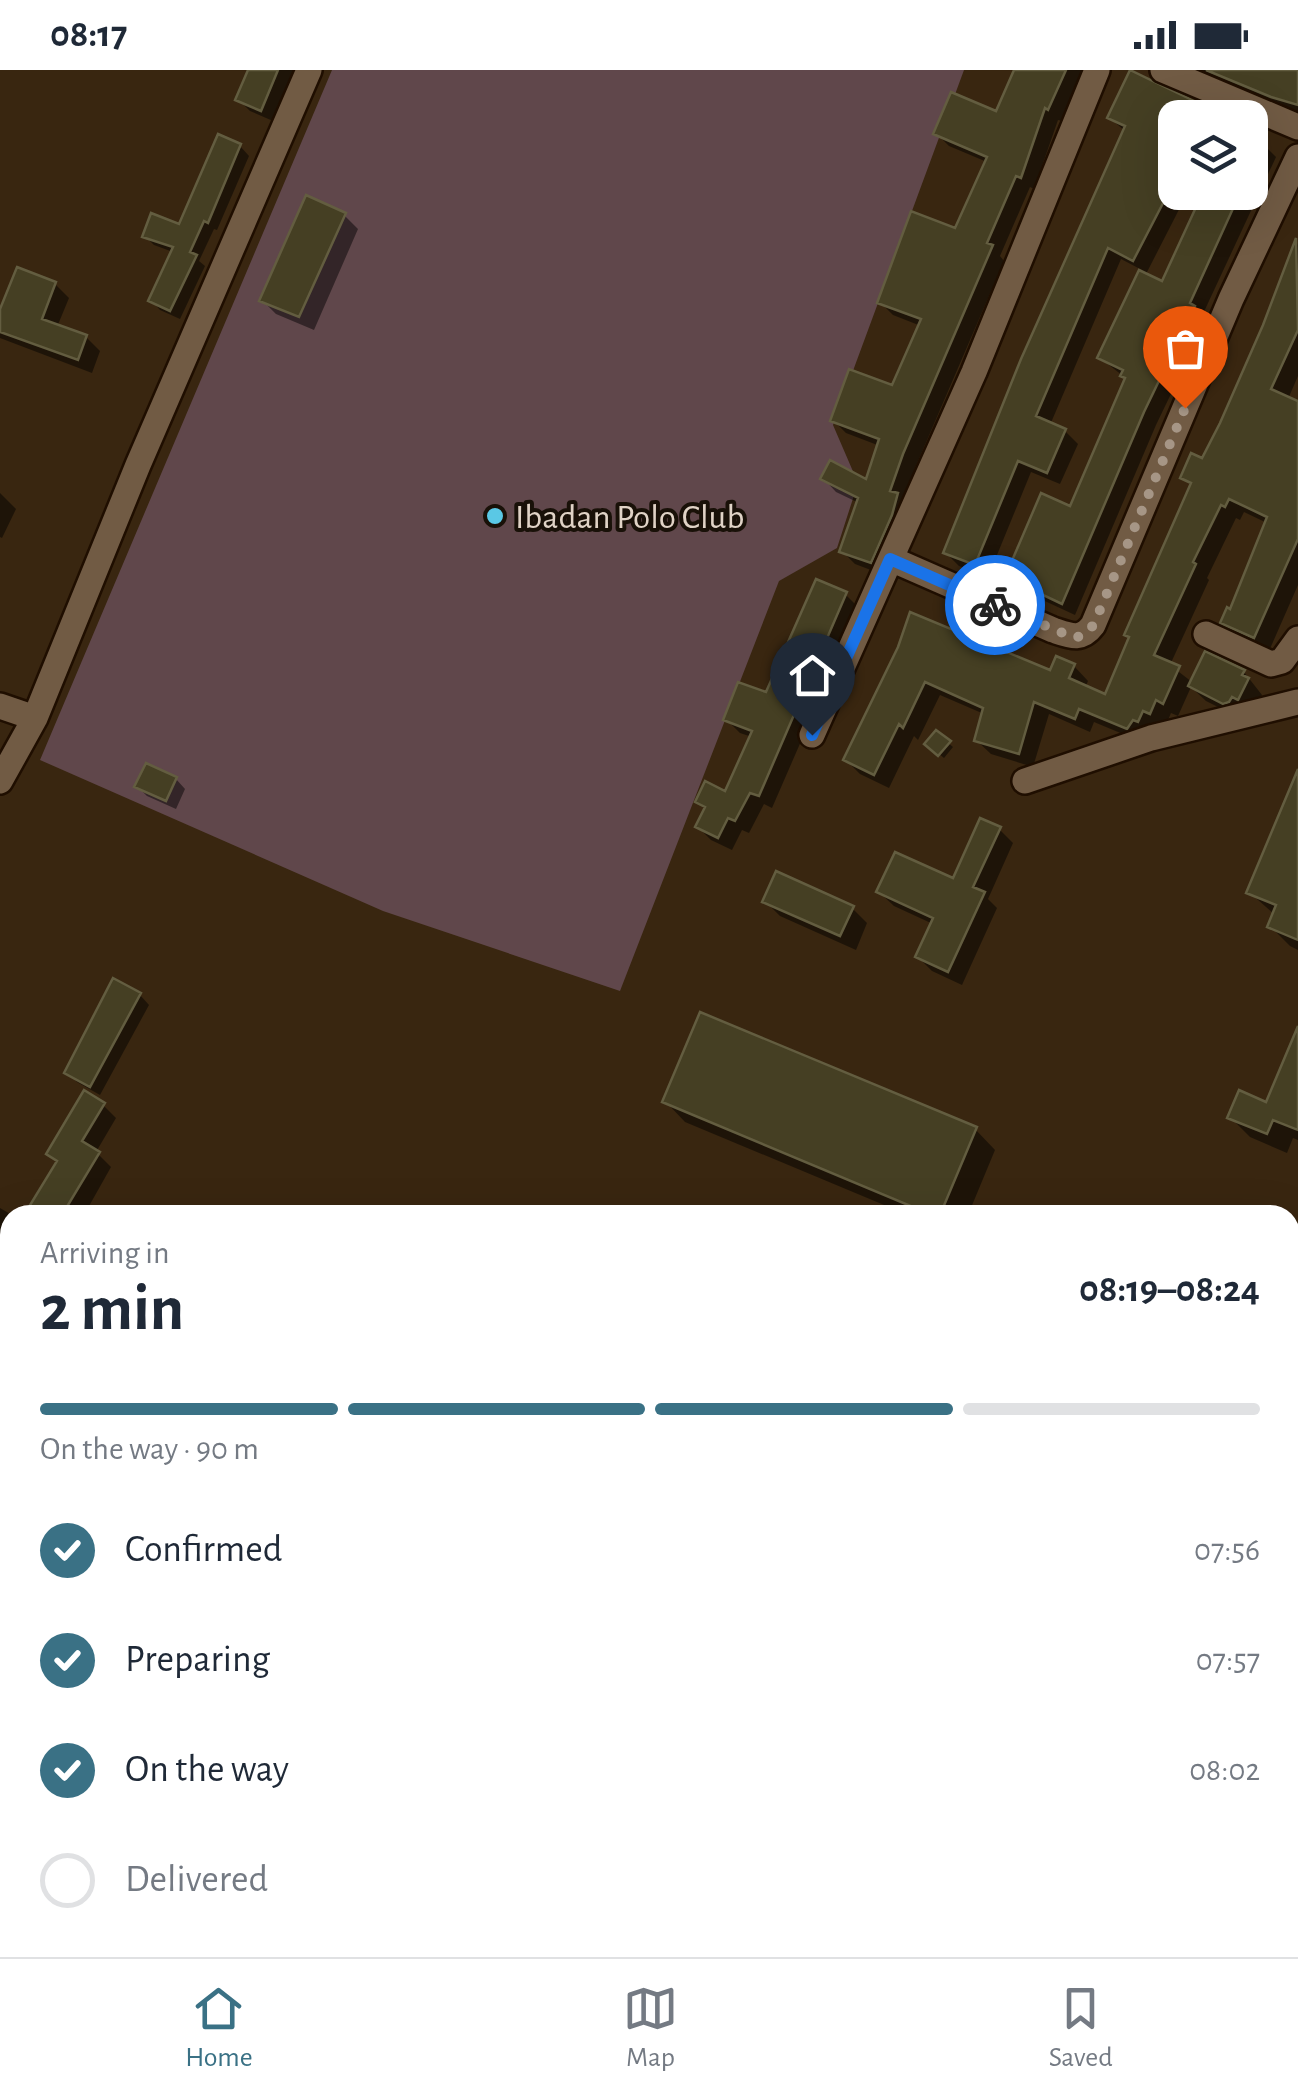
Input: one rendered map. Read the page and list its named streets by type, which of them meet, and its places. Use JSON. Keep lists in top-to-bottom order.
{
  "places": ["Ibadan Polo Club"],
  "page": {
    "status": "08:17",
    "heading": ["2 min", "Arriving in", "08:19–08:24"],
    "bar": "On the way · 90 m",
    "list": [
      ["Confirmed", "07:56"],
      ["Preparing", "07:57"],
      ["On the way", "08:02"],
      "Delivered"
    ],
    "tabs": ["Home", "Map", "Saved"]
  }
}
